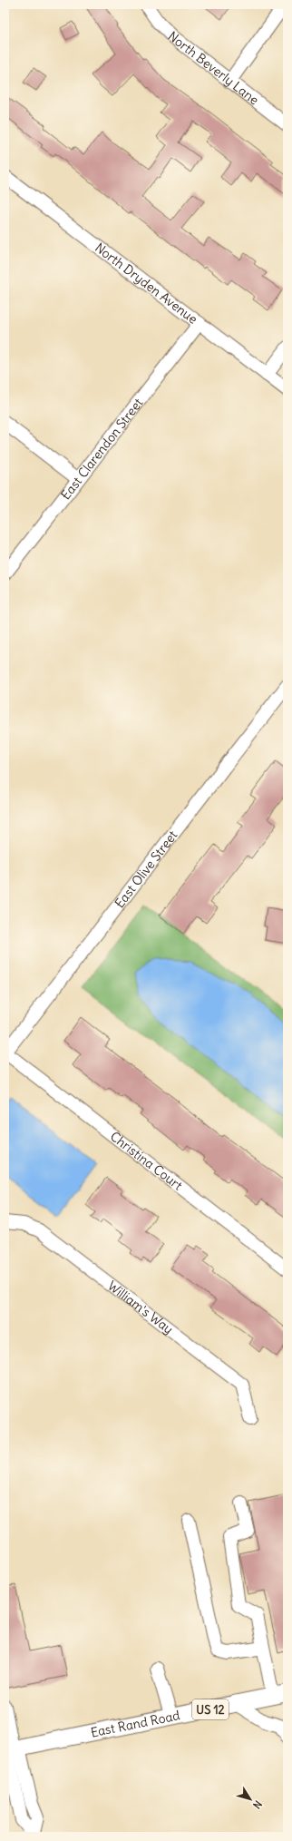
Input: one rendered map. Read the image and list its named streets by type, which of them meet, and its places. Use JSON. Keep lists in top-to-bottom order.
{
  "streets": {
    "main road": ["US 12", "East Rand Road"],
    "street": [
      "North Beverly Lane",
      "North Dryden Avenue",
      "East Clarendon Street",
      "East Olive Street",
      "Christina Court",
      "William's Way"
    ]
  },
  "crossings": [
    ["North Dryden Avenue", "East Clarendon Street"],
    ["East Olive Street", "Christina Court"]
  ],
  "north": "bottom right"
}
